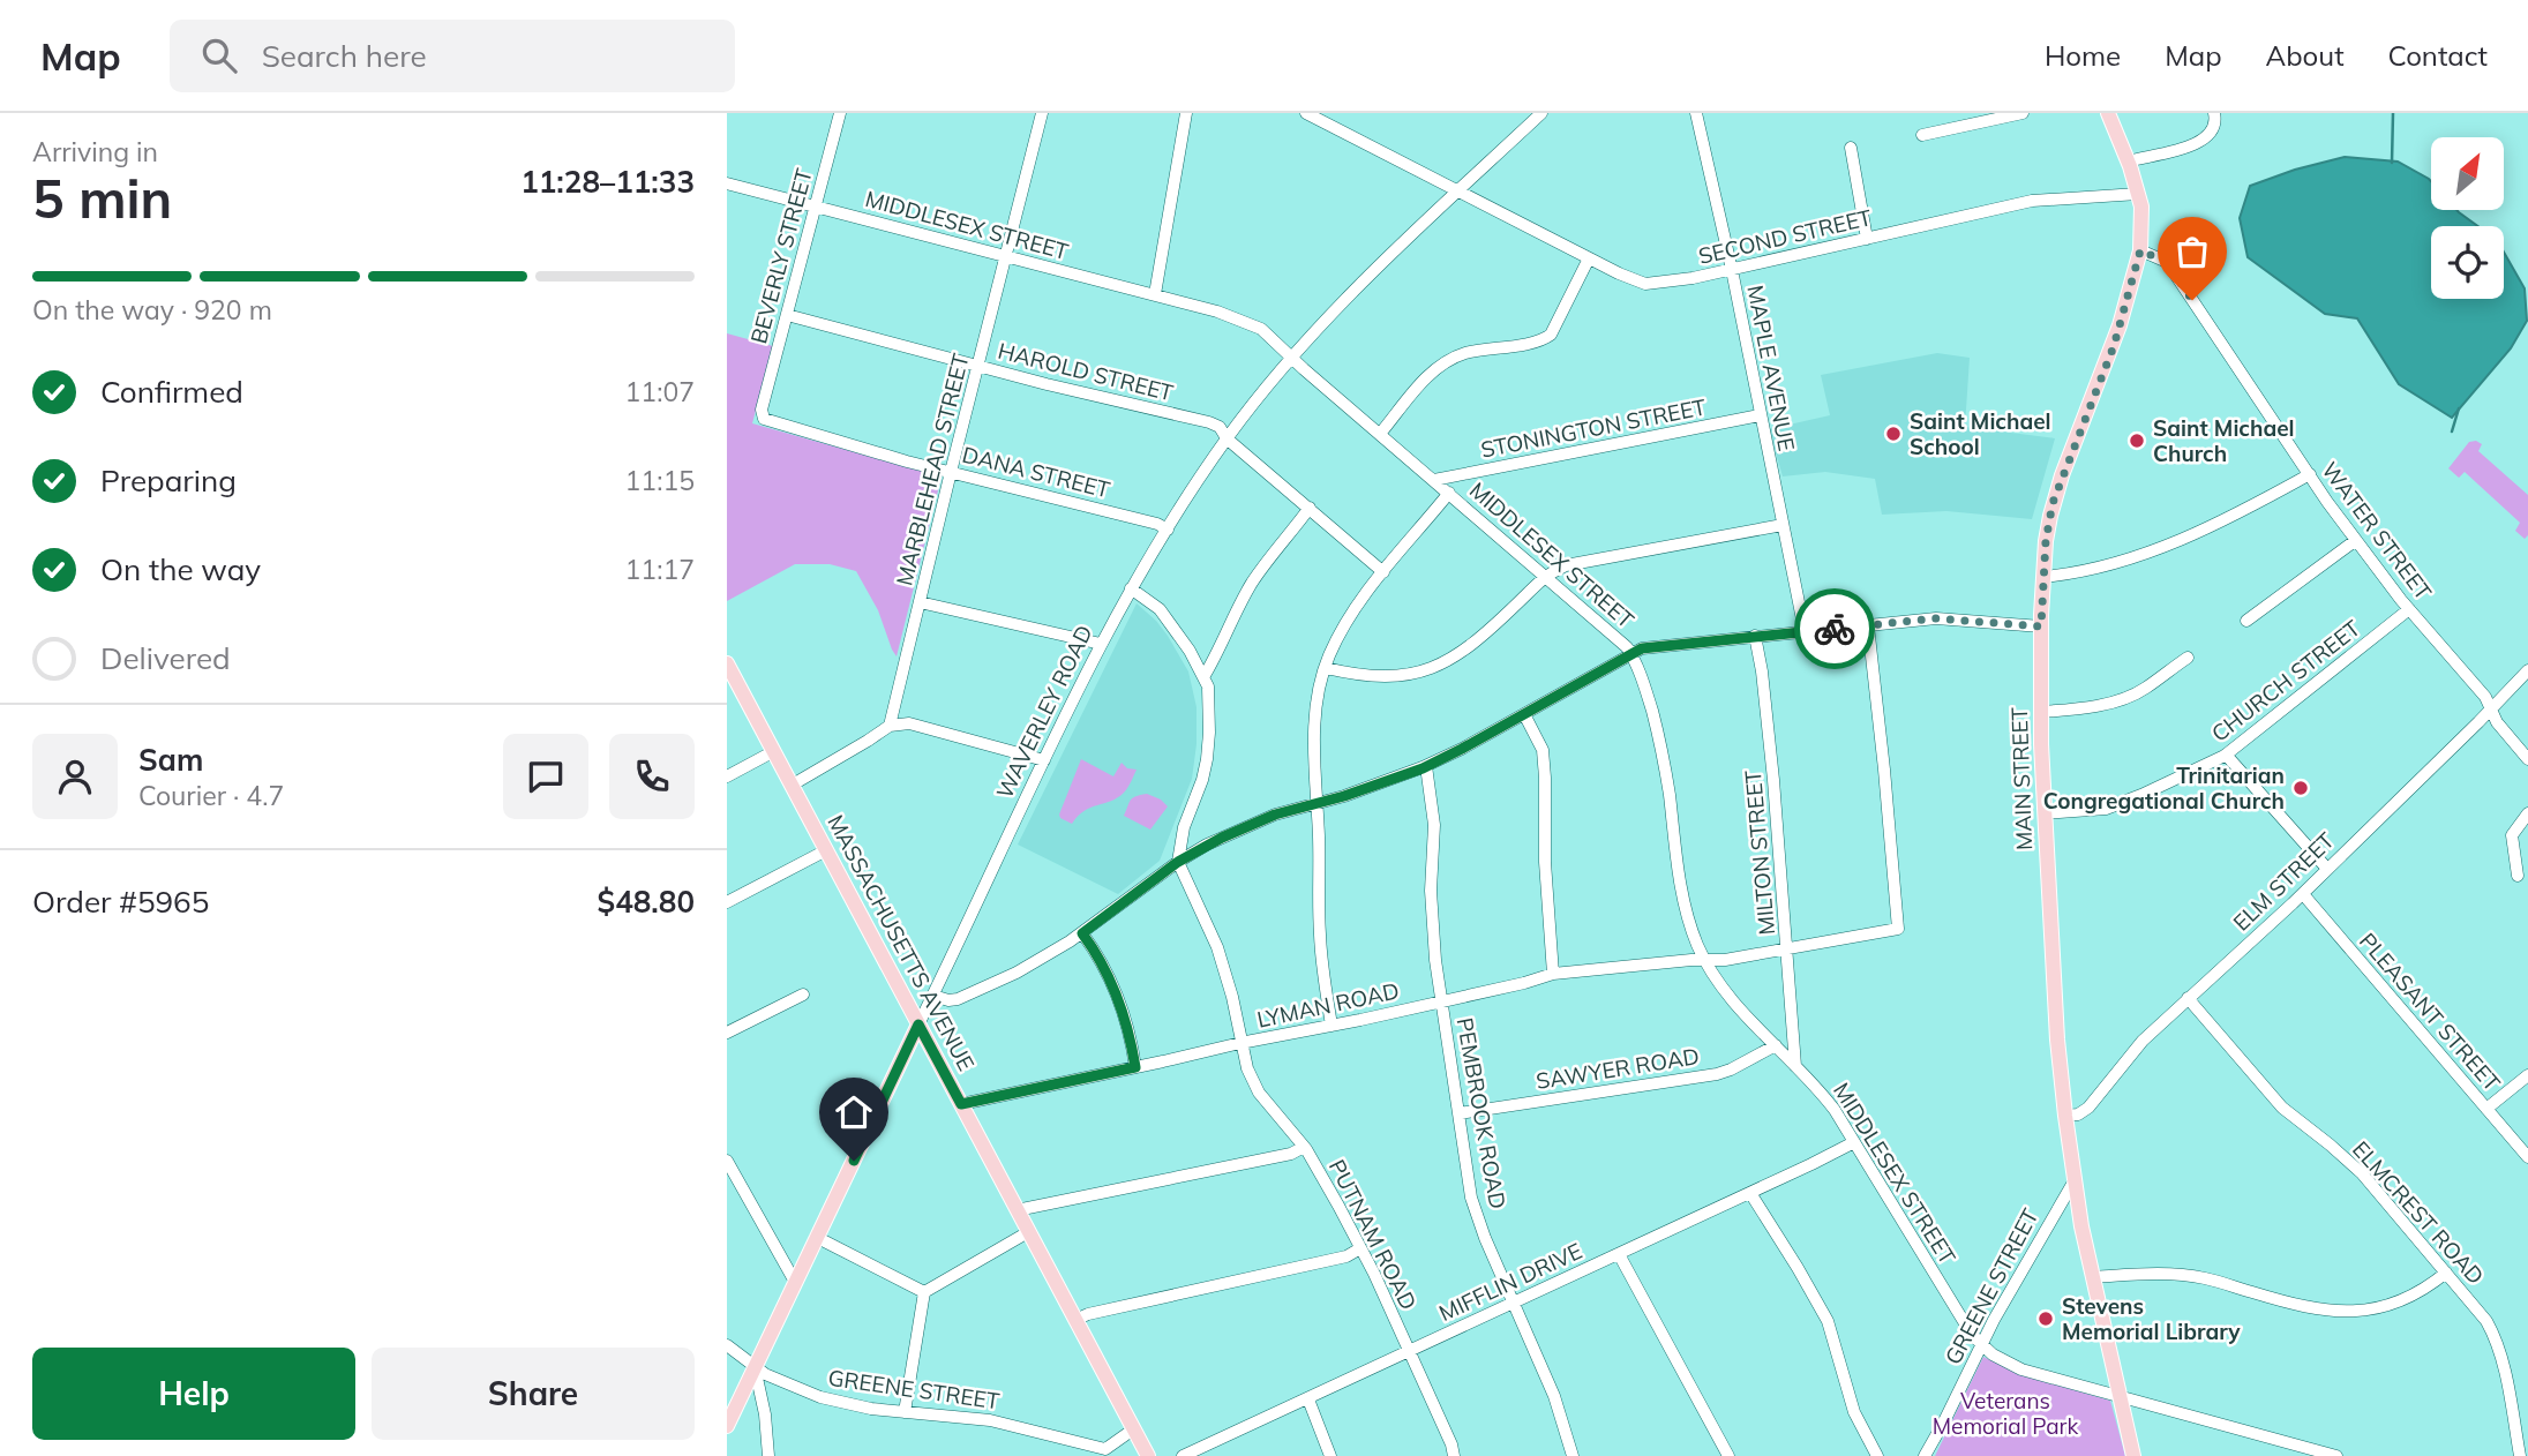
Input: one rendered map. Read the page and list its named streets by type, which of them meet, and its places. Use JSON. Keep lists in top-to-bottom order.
{
  "streets": {
    "main road": ["WAVERLEY ROAD", "MAIN STREET", "MASSACHUSETTS AVENUE"],
    "street": [
      "MIDDLESEX STREET",
      "SECOND STREET",
      "BEVERLY STREET",
      "MAPLE AVENUE",
      "HAROLD STREET",
      "STONINGTON STREET",
      "MARBLEHEAD STREET",
      "DANA STREET",
      "WATER STREET",
      "CHURCH STREET",
      "MILTON STREET",
      "ELM STREET",
      "LYMAN ROAD",
      "PLEASANT STREET",
      "SAWYER ROAD",
      "PEMBROOK ROAD",
      "ELMCREST ROAD",
      "PUTNAM ROAD",
      "MIFFLIN DRIVE",
      "GREENE STREET"
    ]
  },
  "crossings": [
    ["MIDDLESEX STREET", "BEVERLY STREET"],
    ["MIDDLESEX STREET", "STONINGTON STREET"],
    ["MIDDLESEX STREET", "MARBLEHEAD STREET"],
    ["MIDDLESEX STREET", "WAVERLEY ROAD"],
    ["MIDDLESEX STREET", "MAIN STREET"],
    ["MIDDLESEX STREET", "MILTON STREET"],
    ["MIDDLESEX STREET", "LYMAN ROAD"],
    ["MIDDLESEX STREET", "SAWYER ROAD"],
    ["MIDDLESEX STREET", "MIFFLIN DRIVE"],
    ["MIDDLESEX STREET", "GREENE STREET"],
    ["SECOND STREET", "MAPLE AVENUE"],
    ["SECOND STREET", "WAVERLEY ROAD"],
    ["SECOND STREET", "MAIN STREET"],
    ["BEVERLY STREET", "HAROLD STREET"],
    ["BEVERLY STREET", "DANA STREET"],
    ["MAPLE AVENUE", "STONINGTON STREET"],
    ["HAROLD STREET", "MARBLEHEAD STREET"],
    ["HAROLD STREET", "WAVERLEY ROAD"],
    ["MARBLEHEAD STREET", "DANA STREET"],
    ["DANA STREET", "WAVERLEY ROAD"],
    ["WATER STREET", "CHURCH STREET"],
    ["WATER STREET", "MAIN STREET"],
    ["WATER STREET", "ELM STREET"],
    ["CHURCH STREET", "MAIN STREET"],
    ["WAVERLEY ROAD", "MASSACHUSETTS AVENUE"],
    ["WAVERLEY ROAD", "GREENE STREET"],
    ["MAIN STREET", "ELM STREET"],
    ["MAIN STREET", "GREENE STREET"],
    ["MILTON STREET", "LYMAN ROAD"],
    ["ELM STREET", "PLEASANT STREET"],
    ["ELM STREET", "ELMCREST ROAD"],
    ["MASSACHUSETTS AVENUE", "LYMAN ROAD"],
    ["LYMAN ROAD", "PEMBROOK ROAD"],
    ["LYMAN ROAD", "PUTNAM ROAD"],
    ["SAWYER ROAD", "PEMBROOK ROAD"],
    ["PEMBROOK ROAD", "MIFFLIN DRIVE"],
    ["PUTNAM ROAD", "MIFFLIN DRIVE"]
  ],
  "parks": ["Veterans Memorial Park"],
  "places": [
    "Saint Michael School",
    "Saint Michael Church",
    "Trinitarian Congregational Church",
    "Stevens Memorial Library"
  ],
  "north": "top right",
  "page": {
    "header": "Map",
    "search": "Search here",
    "nav": [
      "Home",
      "Map",
      "About",
      "Contact"
    ],
    "heading": ["5 min", "Arriving in", "11:28–11:33"],
    "panel": [
      "Sam",
      "Courier · 4.7",
      "Order #5965",
      "$48.80"
    ],
    "bar": "On the way · 920 m",
    "list": [
      ["Confirmed", "11:07"],
      ["Preparing", "11:15"],
      ["On the way", "11:17"],
      "Delivered"
    ],
    "buttons": ["Help", "Share"]
  }
}
